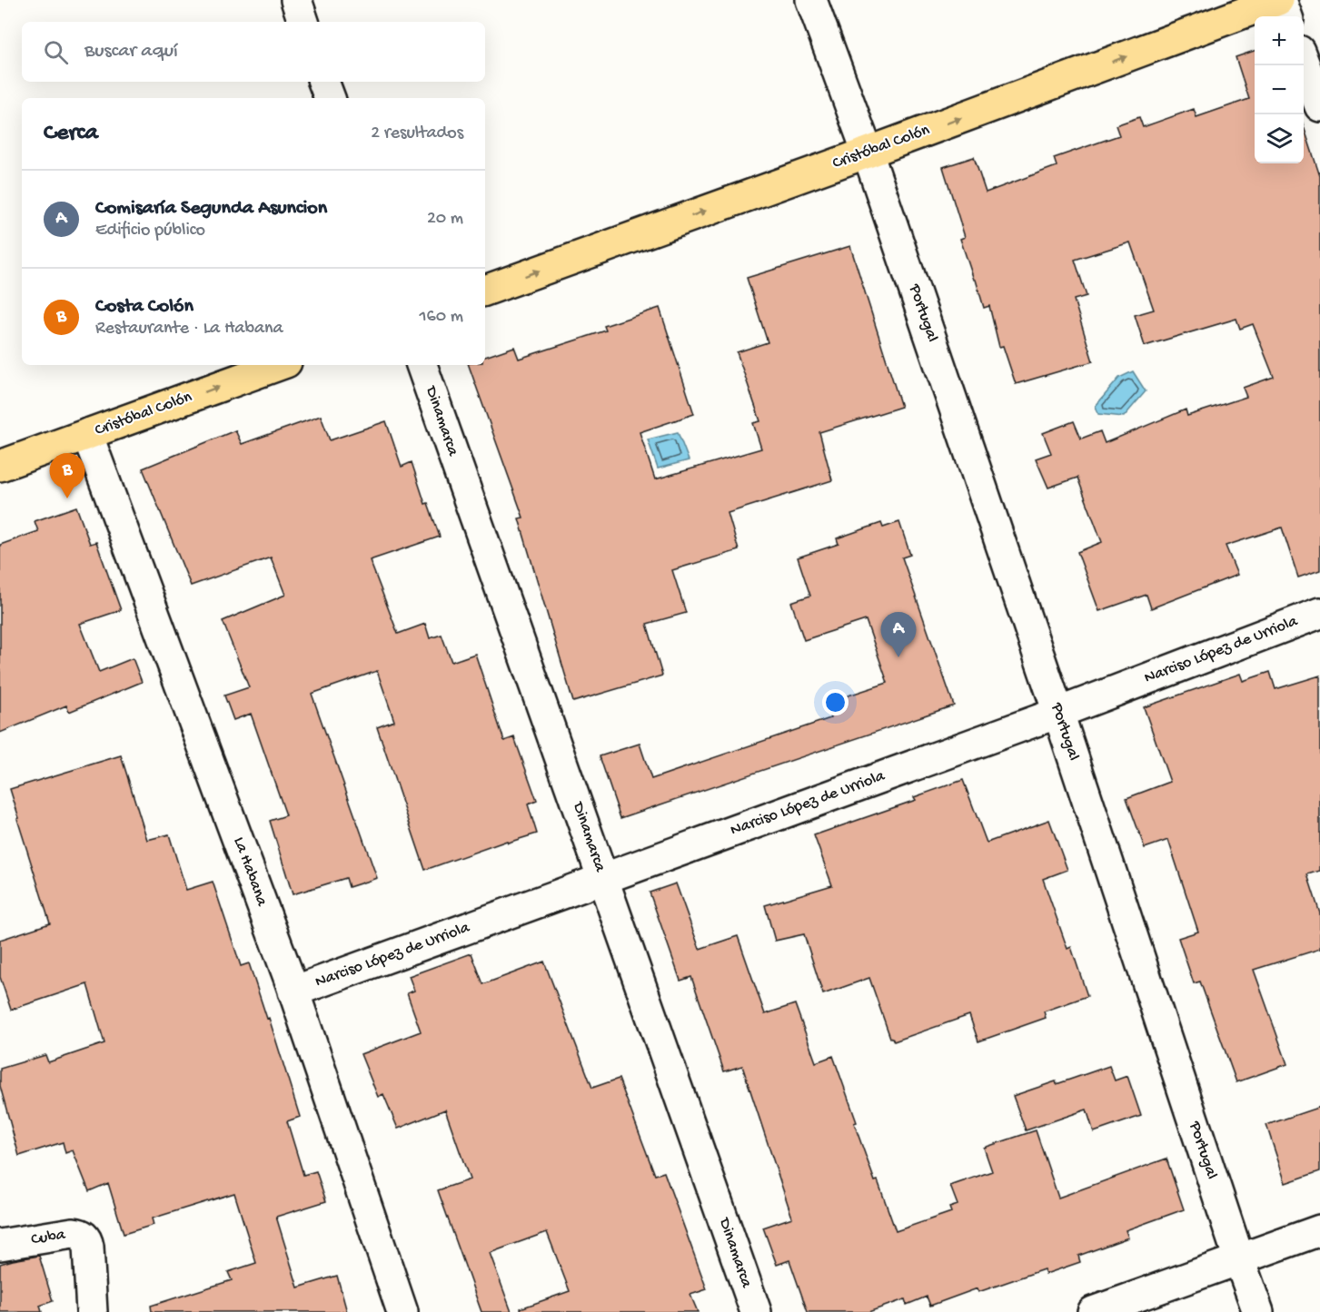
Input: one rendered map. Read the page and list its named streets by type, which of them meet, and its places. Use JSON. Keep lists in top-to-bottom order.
{
  "streets": {
    "main road": ["Cristóbal Colón"],
    "street": [
      "Portugal",
      "Dinamarca",
      "Narciso López de Urriola",
      "La Habana",
      "Cuba"
    ]
  },
  "crossings": [
    ["Cristóbal Colón", "Portugal"],
    ["Cristóbal Colón", "La Habana"],
    ["Portugal", "Narciso López de Urriola"],
    ["Dinamarca", "Narciso López de Urriola"],
    ["Narciso López de Urriola", "La Habana"]
  ],
  "one_way": ["Cristóbal Colón"],
  "page": {
    "map_buttons": ["+", "−"],
    "search": "Buscar aquí",
    "heading": ["Cerca", "2 resultados"],
    "list": [
      {
        "mark": "A",
        "name": "Comisaría Segunda Asuncion",
        "note": "Edificio público",
        "value": "20 m"
      },
      {
        "mark": "B",
        "name": "Costa Colón",
        "note": "Restaurante · La Habana",
        "value": "160 m"
      }
    ],
    "pins": ["B", "A"]
  }
}
